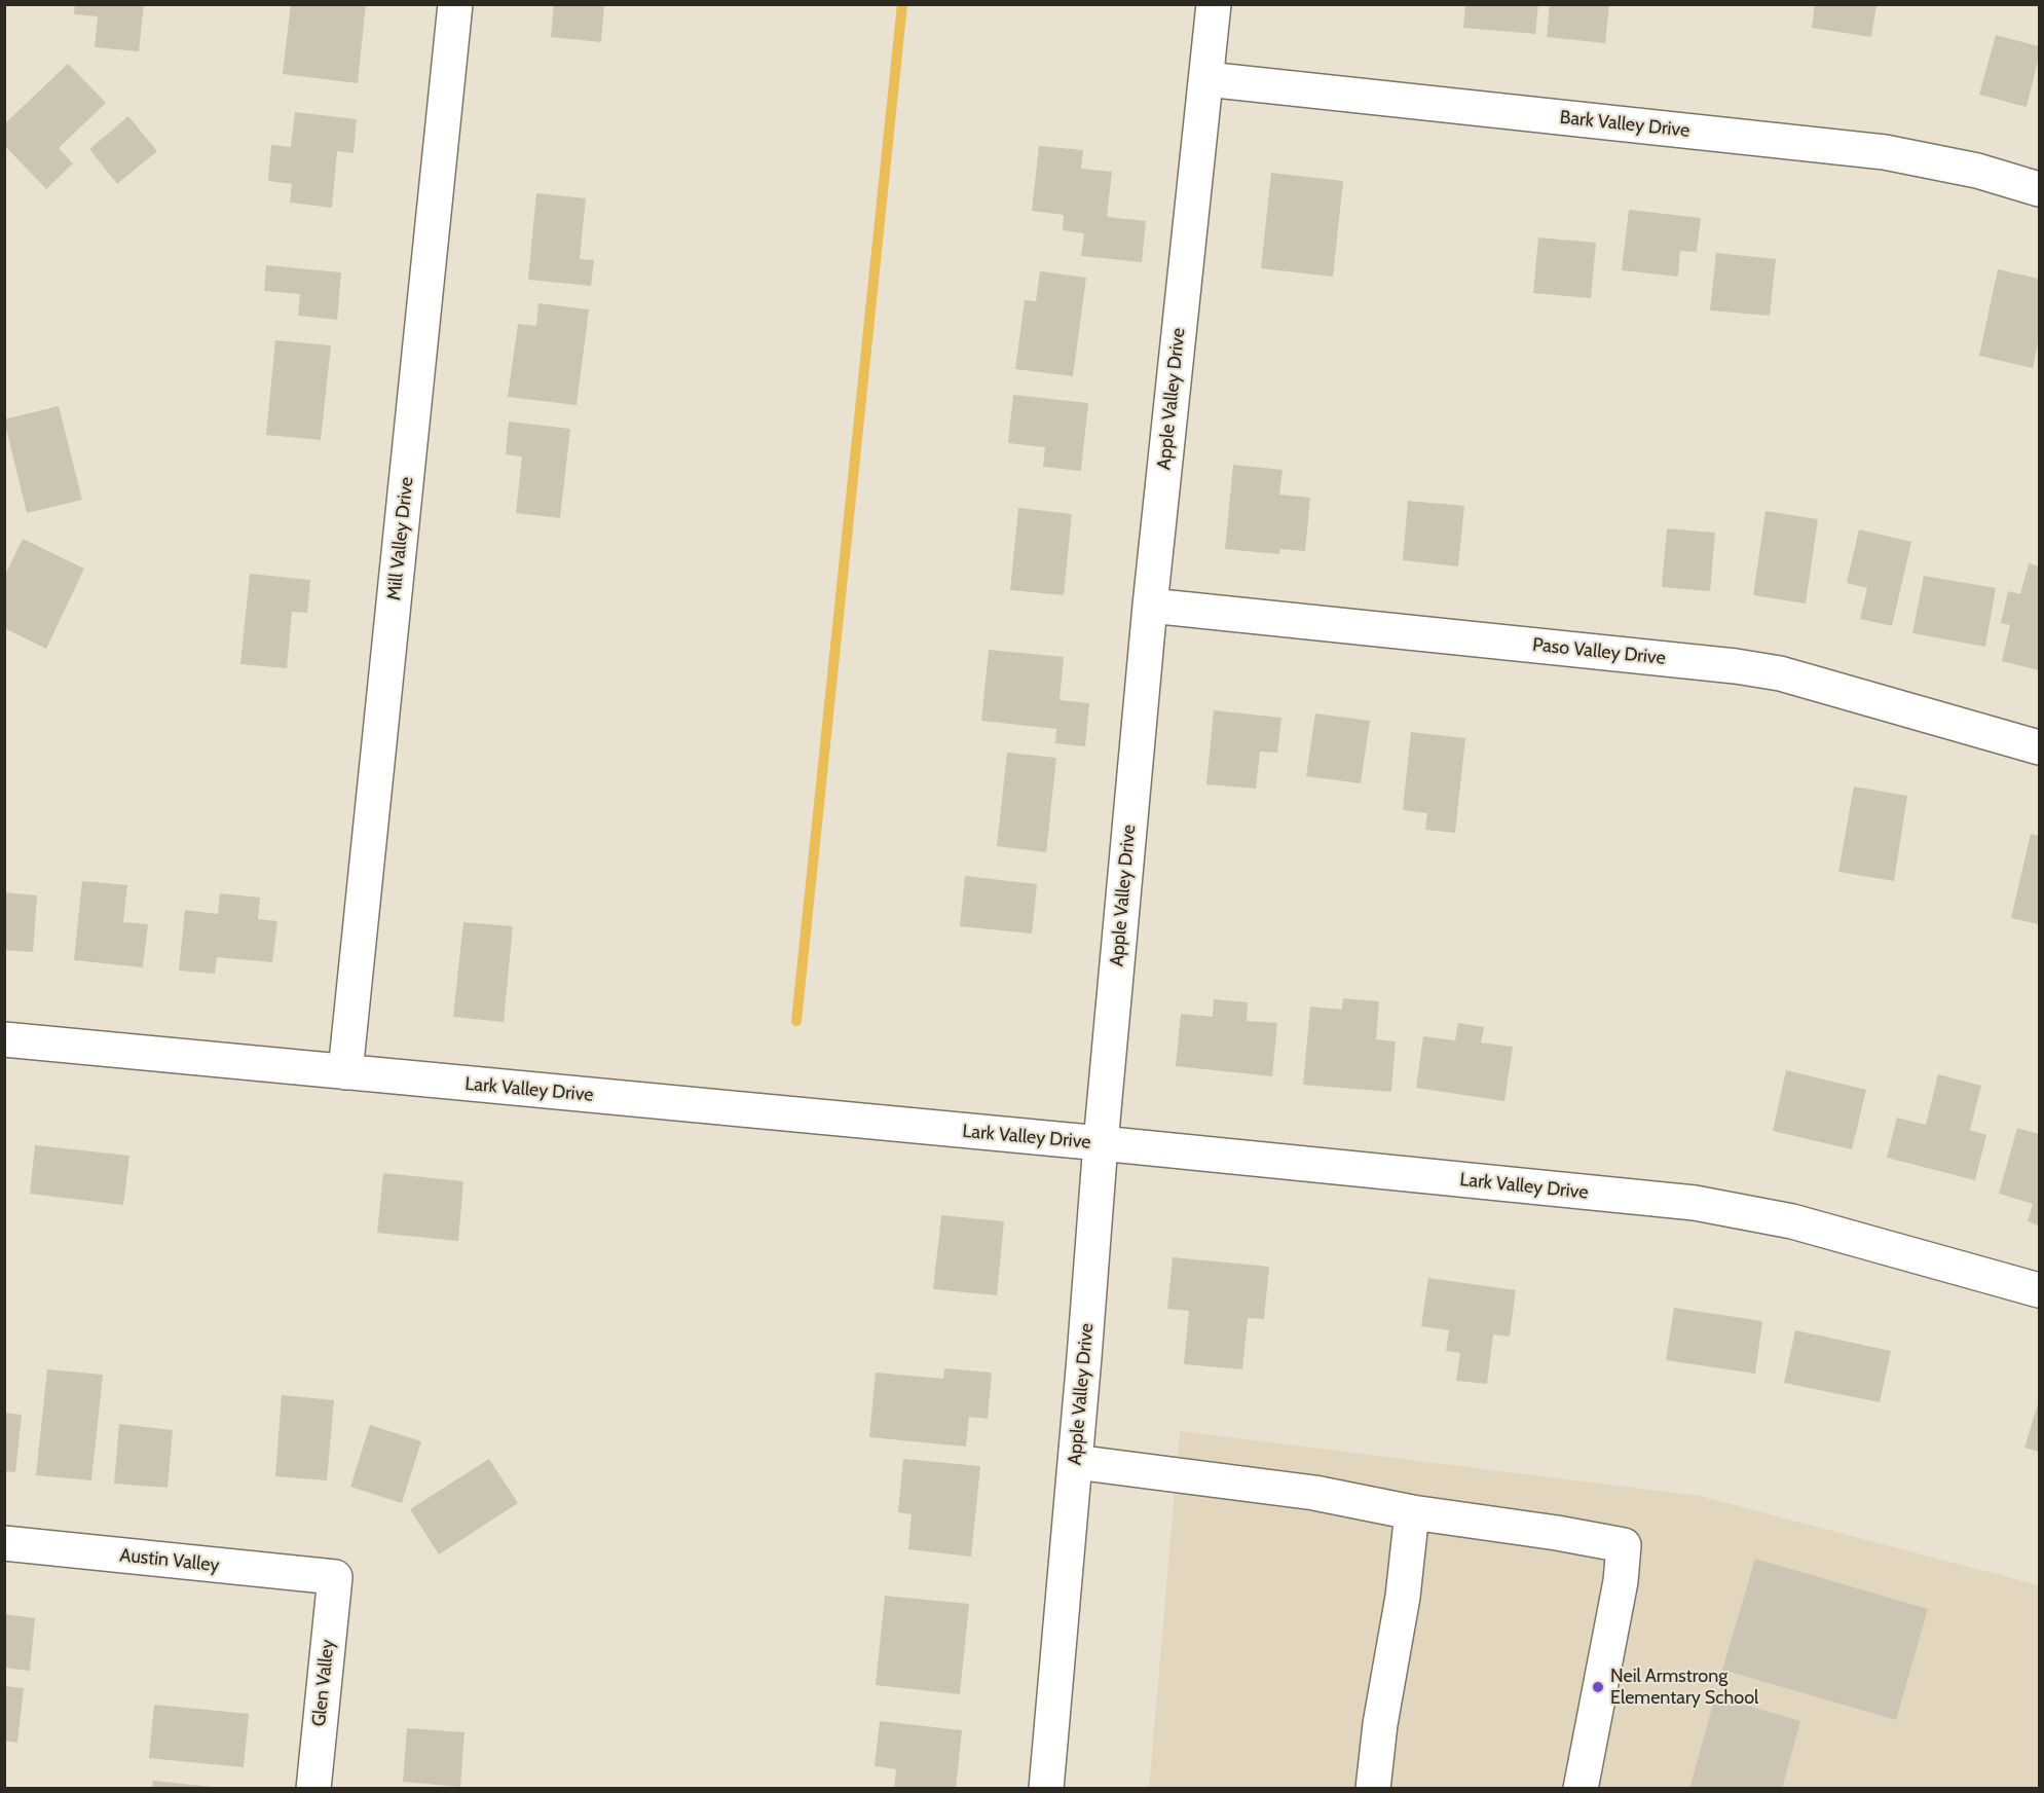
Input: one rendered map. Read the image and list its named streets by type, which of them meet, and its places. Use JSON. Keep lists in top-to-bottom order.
{
  "streets": {
    "street": [
      "Bark Valley Drive",
      "Apple Valley Drive",
      "Mill Valley Drive",
      "Paso Valley Drive",
      "Lark Valley Drive",
      "Austin Valley",
      "Glen Valley"
    ]
  },
  "crossings": [
    ["Bark Valley Drive", "Apple Valley Drive"],
    ["Apple Valley Drive", "Paso Valley Drive"],
    ["Apple Valley Drive", "Lark Valley Drive"],
    ["Mill Valley Drive", "Lark Valley Drive"],
    ["Austin Valley", "Glen Valley"]
  ],
  "places": ["Neil Armstrong Elementary School"]
}
